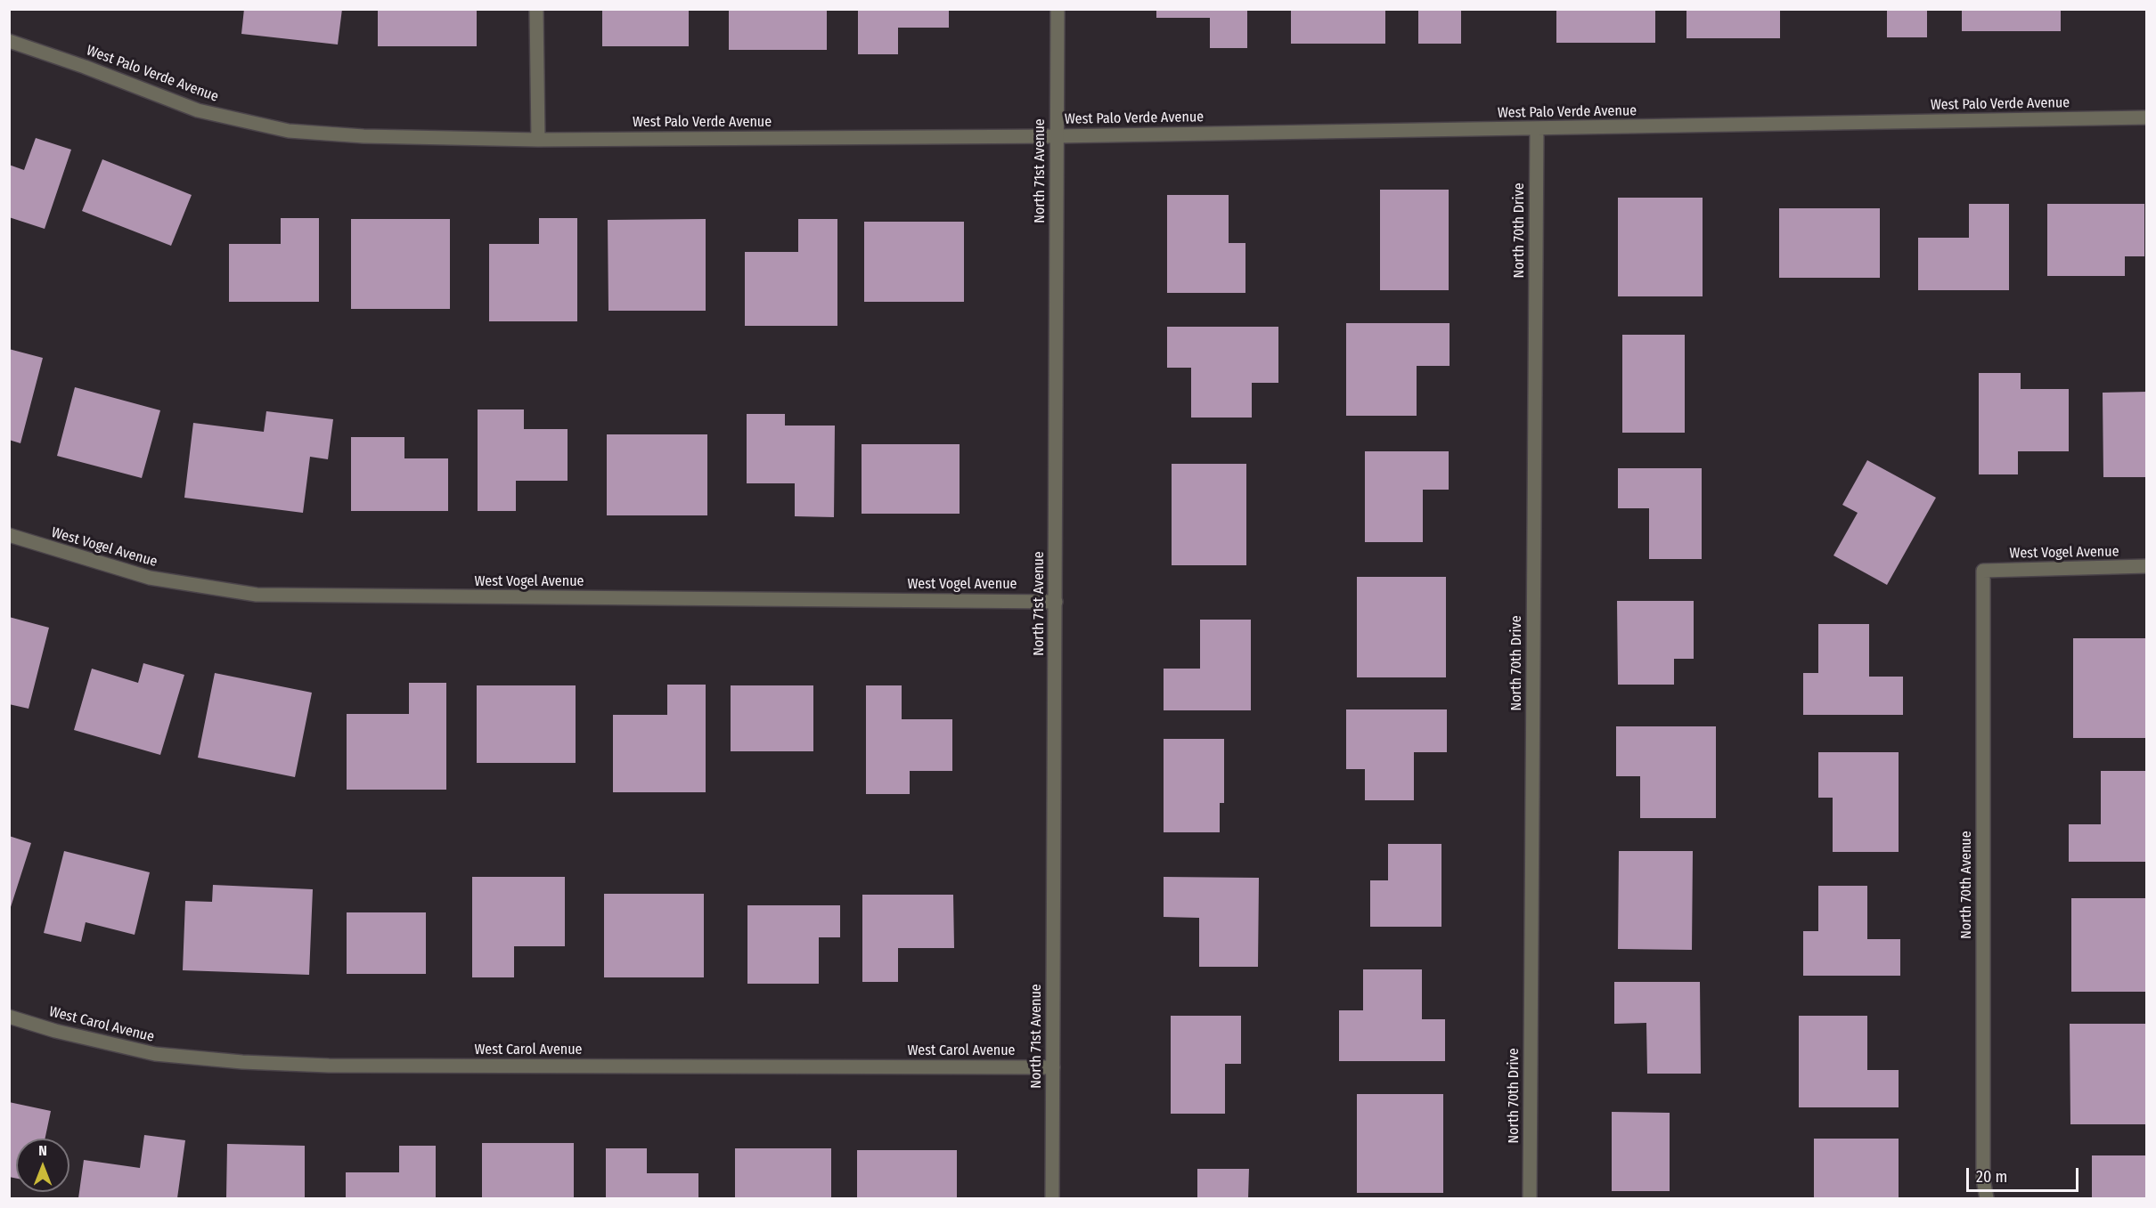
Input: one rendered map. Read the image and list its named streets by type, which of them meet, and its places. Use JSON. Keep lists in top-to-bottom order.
{
  "streets": {
    "street": [
      "West Palo Verde Avenue",
      "North 71st Avenue",
      "North 70th Drive",
      "West Vogel Avenue",
      "North 70th Avenue",
      "West Carol Avenue"
    ]
  },
  "crossings": [
    ["West Palo Verde Avenue", "North 71st Avenue"],
    ["West Palo Verde Avenue", "North 70th Drive"],
    ["North 71st Avenue", "West Vogel Avenue"],
    ["North 71st Avenue", "West Carol Avenue"],
    ["West Vogel Avenue", "North 70th Avenue"]
  ],
  "scale_bar": "20 m",
  "north": "top"
}
